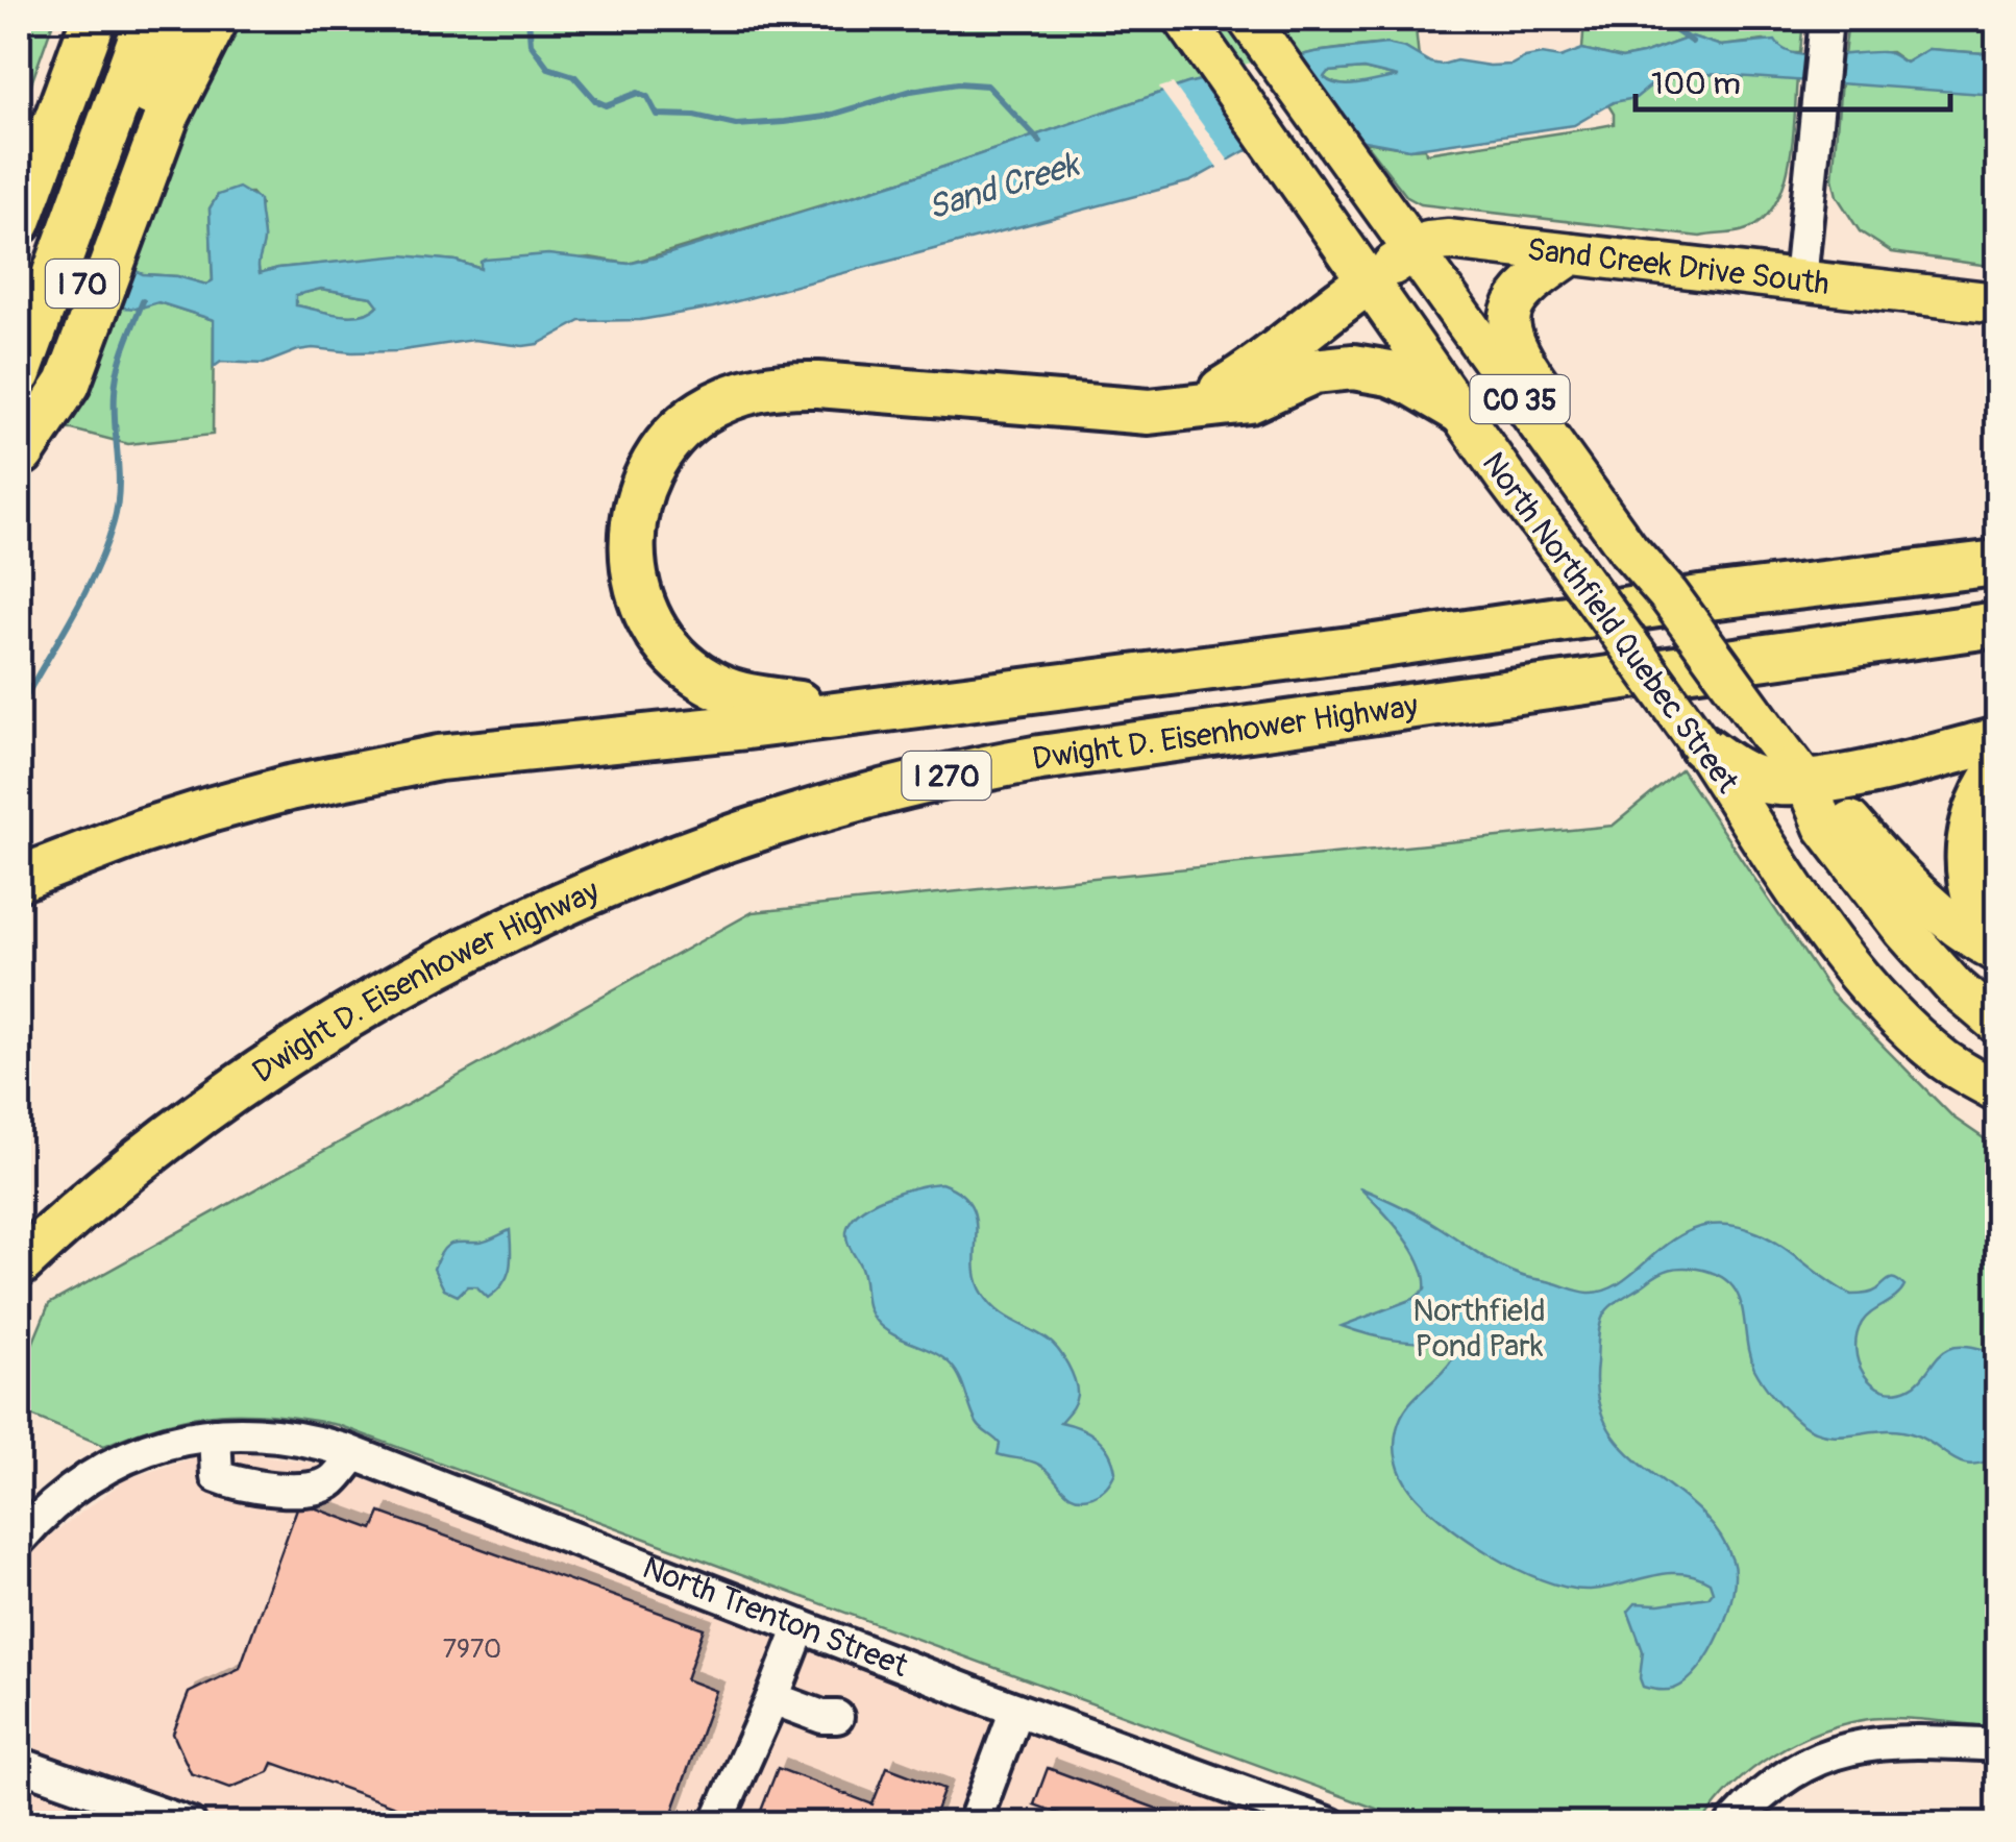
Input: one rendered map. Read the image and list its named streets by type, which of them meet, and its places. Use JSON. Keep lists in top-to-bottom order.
{
  "streets": {
    "highway": ["I 70", "Dwight D. Eisenhower Highway", "I 270"],
    "main road": ["Sand Creek Drive South", "CO 35", "North Northfield Quebec Street"],
    "street": ["North Trenton Street"]
  },
  "crossings": [
    ["Sand Creek Drive South", "North Northfield Quebec Street"]
  ],
  "water": ["Sand Creek"],
  "parks": ["Northfield Pond Park"],
  "house_numbers": ["7970"],
  "scale_bar": "100 m"
}
